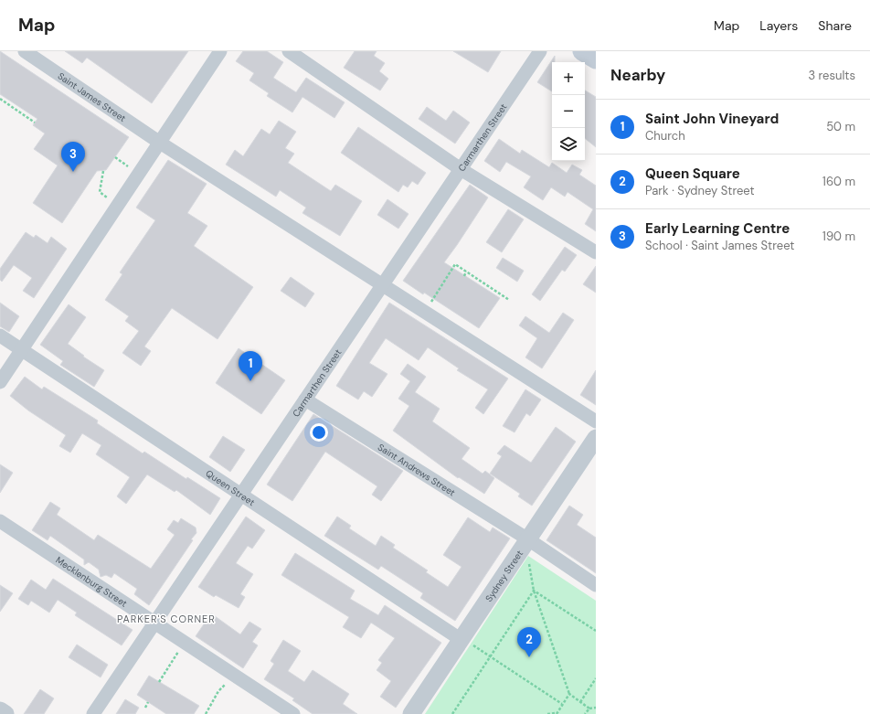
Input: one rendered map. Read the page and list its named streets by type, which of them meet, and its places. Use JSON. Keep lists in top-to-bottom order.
{
  "streets": {
    "street": [
      "Saint James Street",
      "Carmarthen Street",
      "Saint Andrews Street",
      "Queen Street",
      "Sydney Street",
      "Mecklenburg Street"
    ]
  },
  "crossings": [
    ["Saint James Street", "Carmarthen Street"],
    ["Carmarthen Street", "Saint Andrews Street"],
    ["Carmarthen Street", "Queen Street"],
    ["Carmarthen Street", "Mecklenburg Street"],
    ["Saint Andrews Street", "Sydney Street"],
    ["Queen Street", "Sydney Street"]
  ],
  "districts": ["PARKER'S CORNER"],
  "page": {
    "header": "Map",
    "nav": ["Map", "Layers", "Share"],
    "heading": ["Nearby", "3 results"],
    "map_buttons": ["+", "−"],
    "list": [
      {
        "mark": "1",
        "name": "Saint John Vineyard",
        "note": "Church",
        "value": "50 m"
      },
      {
        "mark": "2",
        "name": "Queen Square",
        "note": "Park · Sydney Street",
        "value": "160 m"
      },
      {
        "mark": "3",
        "name": "Early Learning Centre",
        "note": "School · Saint James Street",
        "value": "190 m"
      }
    ],
    "pins": ["3", "1", "2"]
  }
}
